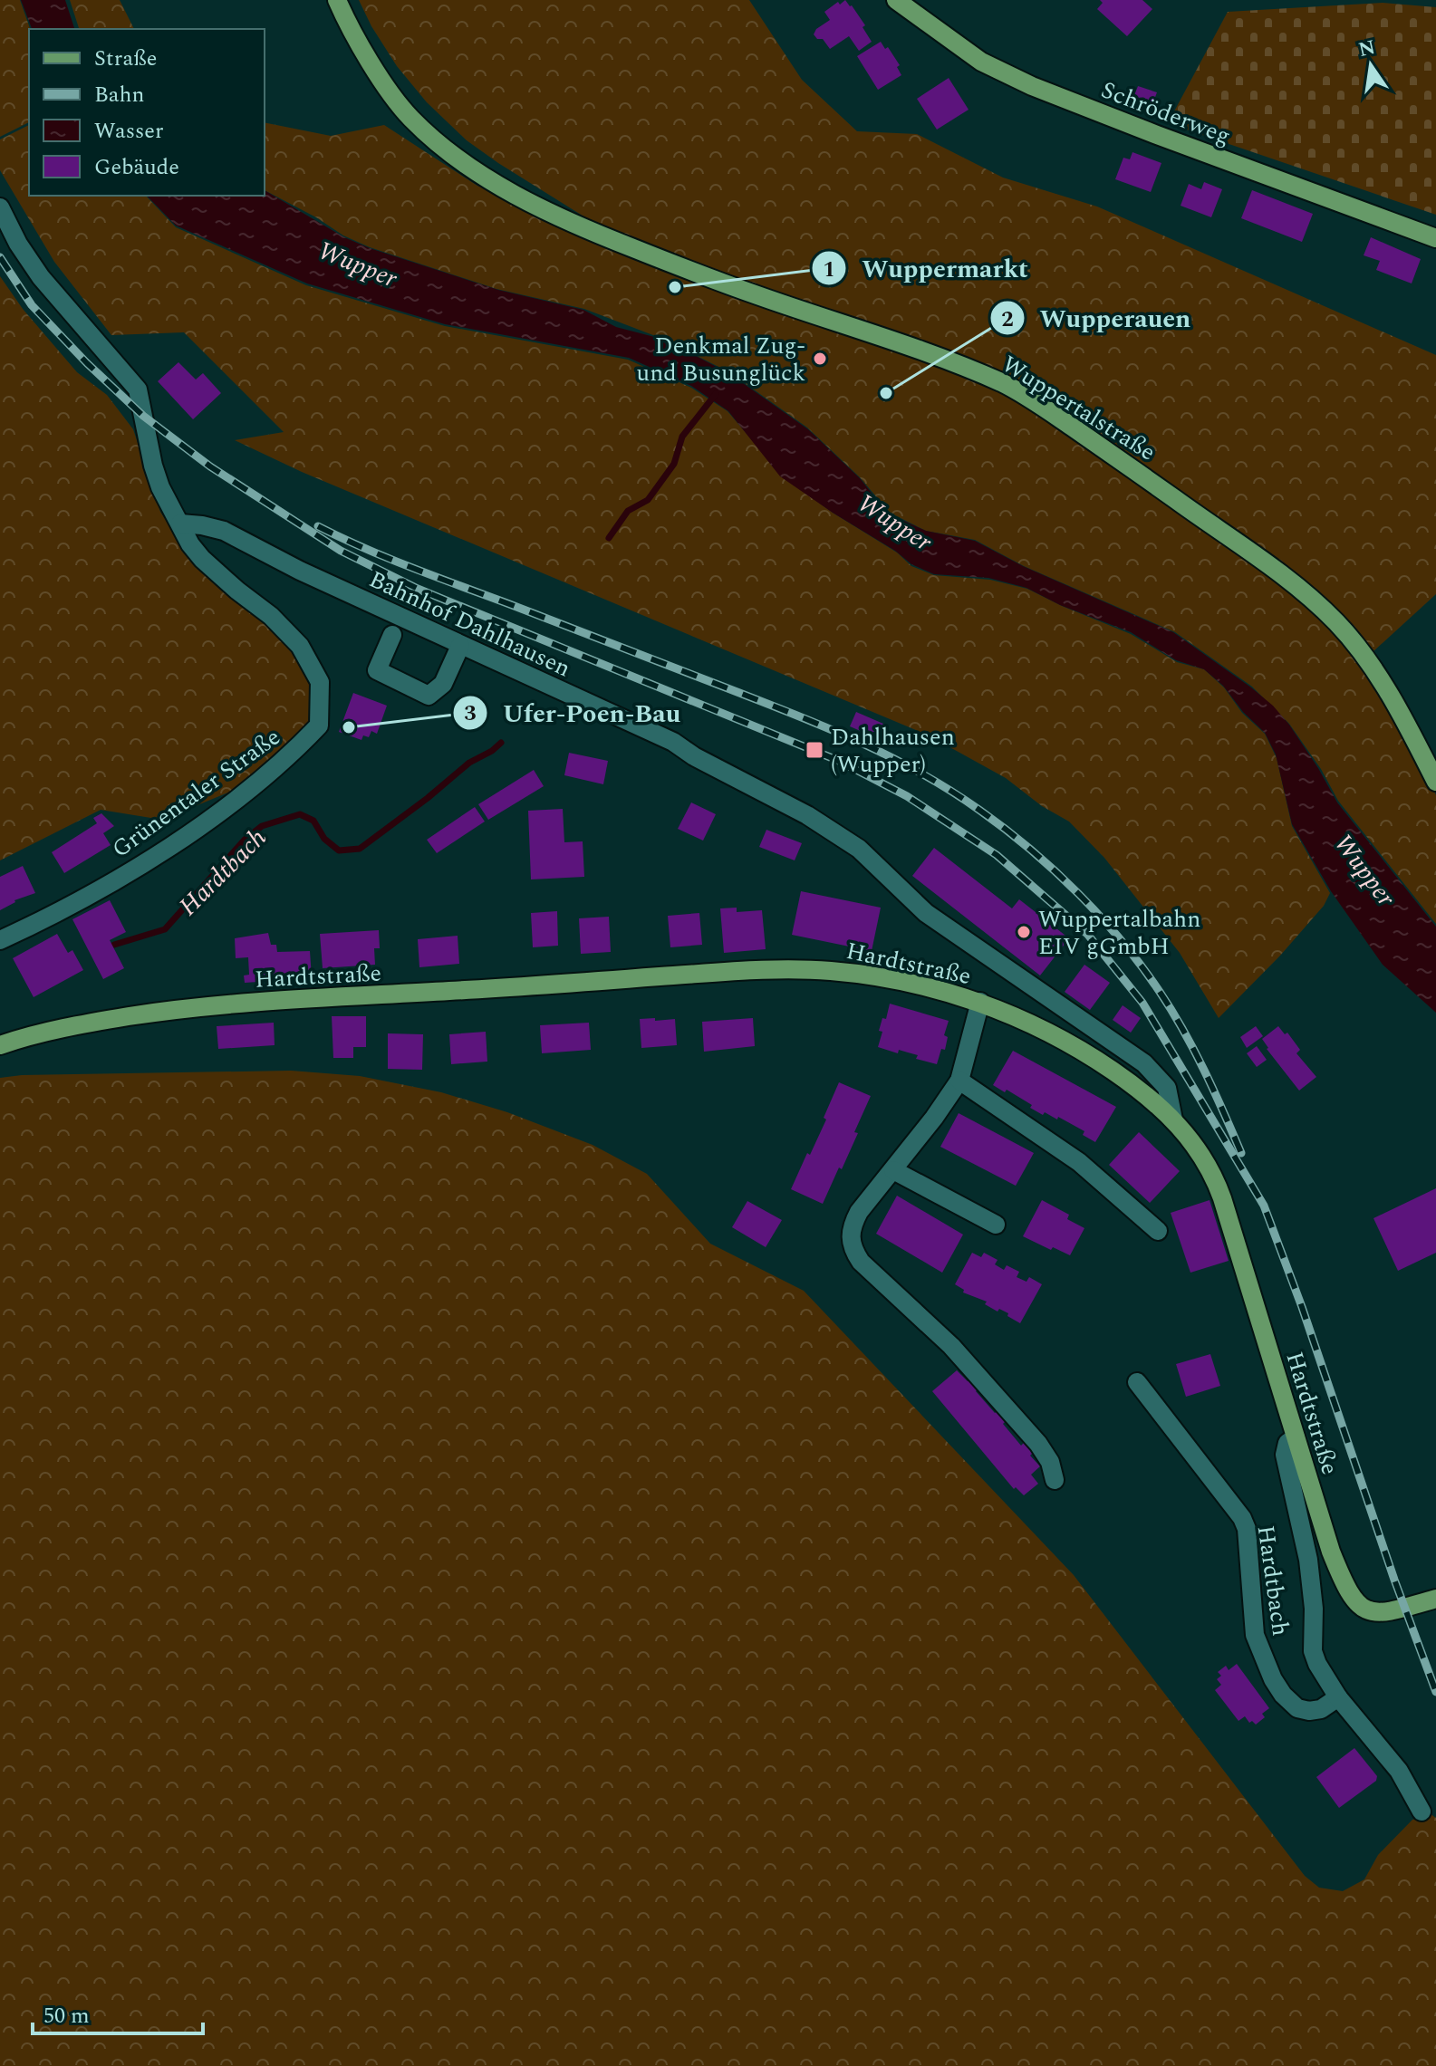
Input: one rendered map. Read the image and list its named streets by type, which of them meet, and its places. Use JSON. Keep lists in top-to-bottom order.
{
  "streets": {
    "main road": ["Schröderweg", "Wuppertalstraße", "Hardtstraße"],
    "street": ["Bahnhof Dahlhausen", "Grünentaler Straße", "Hardtbach"]
  },
  "crossings": [
    ["Bahnhof Dahlhausen", "Grünentaler Straße"],
    ["Bahnhof Dahlhausen", "Hardtstraße"],
    ["Hardtstraße", "Hardtbach"]
  ],
  "water": ["Wupper", "Hardtbach"],
  "places": {
    "other": [
      "Wuppermarkt",
      "Denkmal Zug- und Busunglück",
      "Wupperauen",
      "Ufer-Poen-Bau",
      "Wuppertalbahn EIV gGmbH"
    ],
    "transit": ["Dahlhausen (Wupper)"]
  },
  "legend": [
    "Straße",
    "Bahn",
    "Wasser",
    "Gebäude"
  ],
  "scale_bar": "50 m",
  "north": "top"
}
